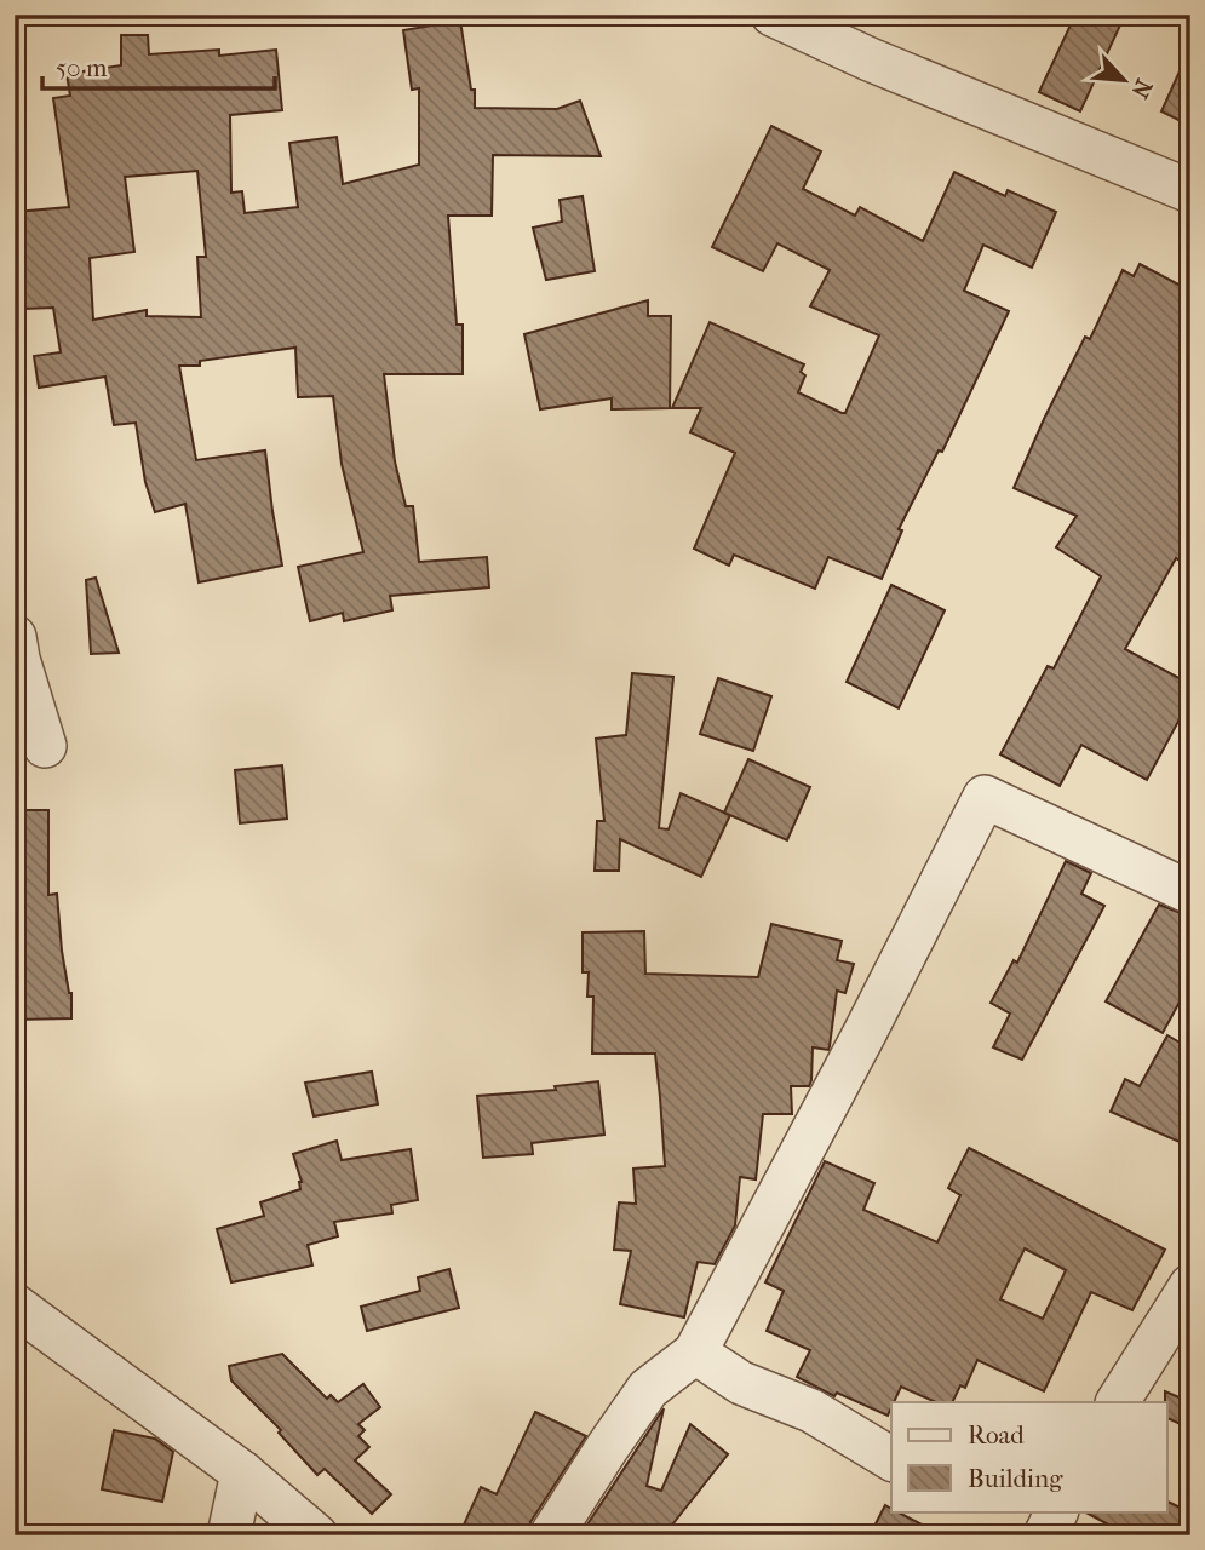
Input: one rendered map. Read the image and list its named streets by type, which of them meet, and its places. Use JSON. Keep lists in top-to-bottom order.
{
  "legend": ["Road", "Building"],
  "scale_bar": "50 m",
  "north": "bottom right"
}
